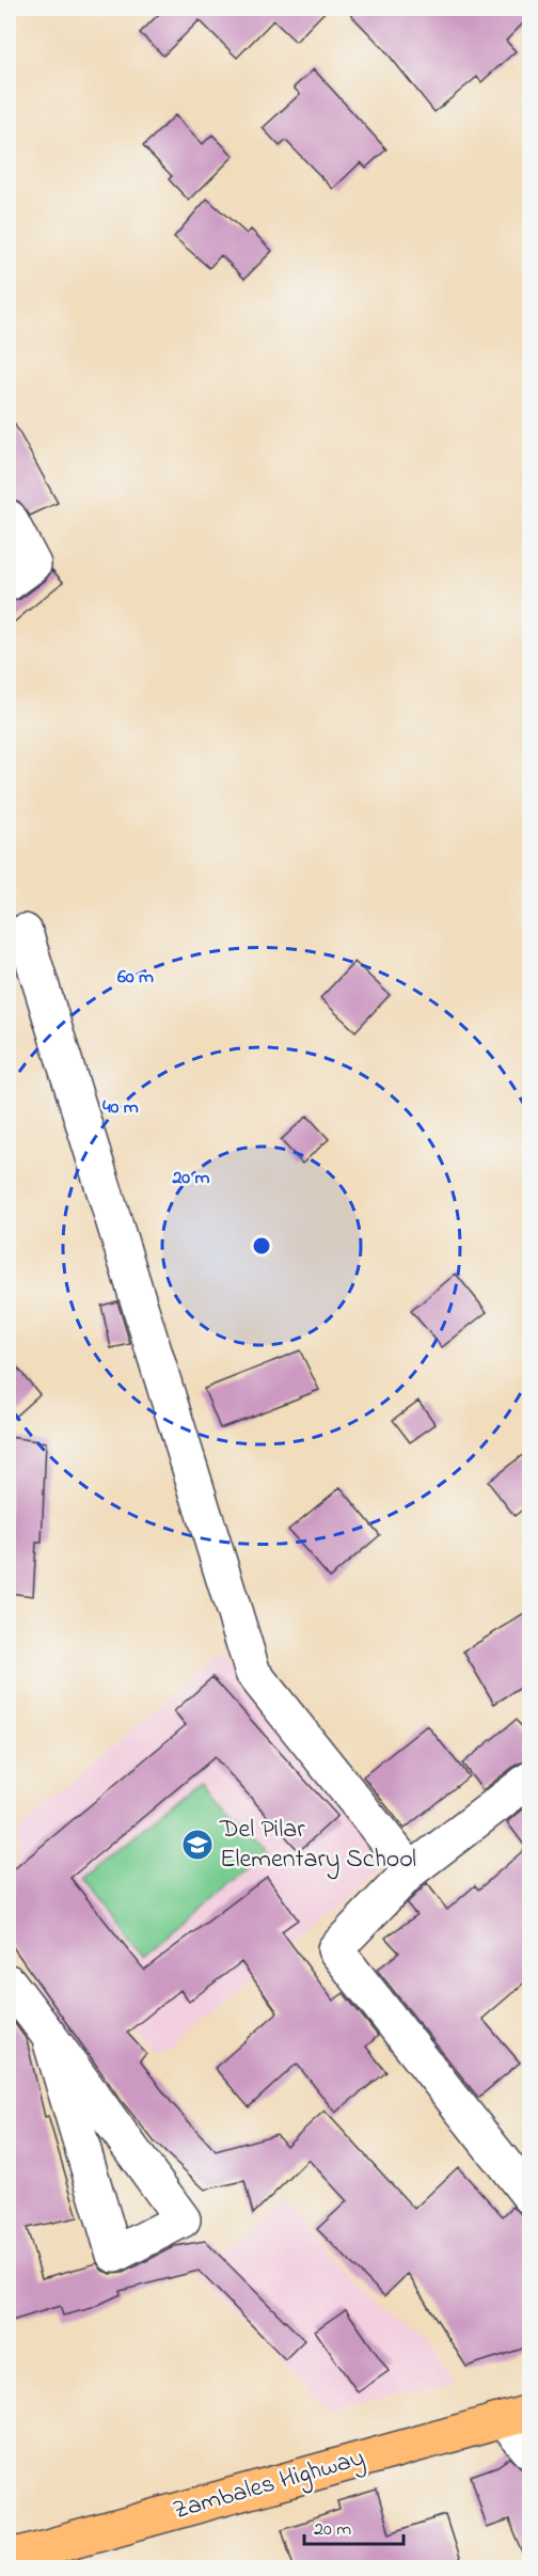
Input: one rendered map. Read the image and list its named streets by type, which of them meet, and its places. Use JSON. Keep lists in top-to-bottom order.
{
  "streets": {
    "main road": ["Zambales Highway"]
  },
  "places": {
    "school or university": ["Del Pilar Elementary School"]
  },
  "scale_bar": "20 m",
  "rings": ["60 m", "40 m", "20 m"]
}
